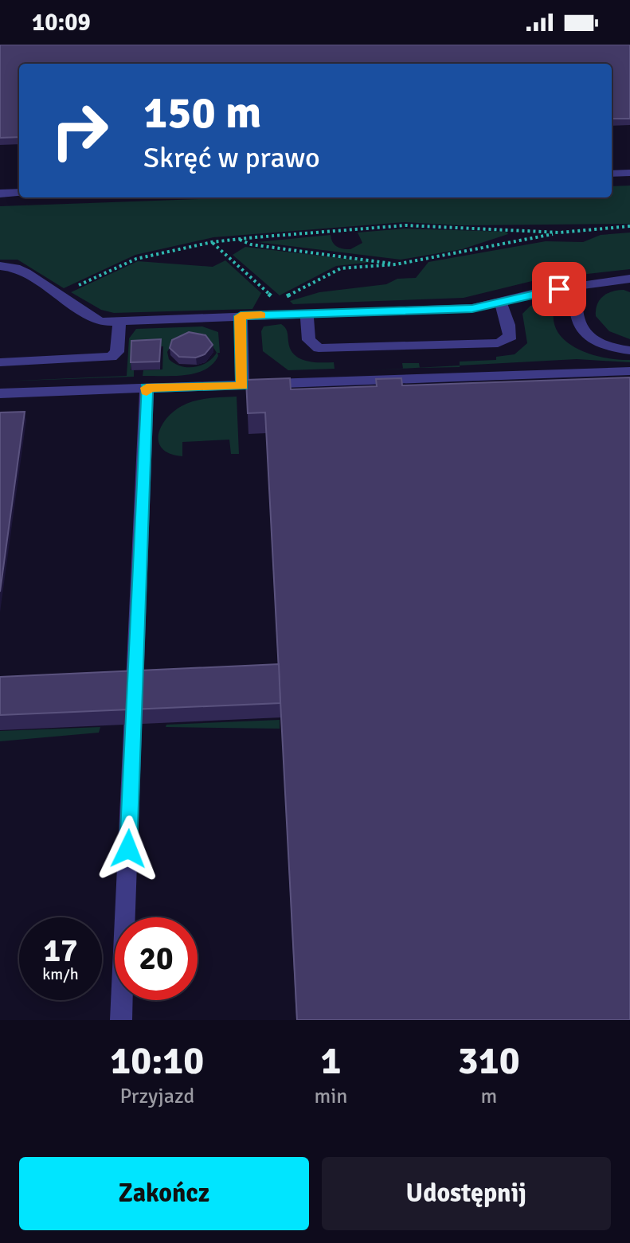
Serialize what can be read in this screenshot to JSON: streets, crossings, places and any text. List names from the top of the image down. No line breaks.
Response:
{"page":{"status":"10:09","turn":["150 m","Skręć w prawo"],"speed":"17 km/h","limit":"20","eta":["10:10","Przyjazd","1","min","310","m"],"buttons":["Zakończ","Udostępnij"]}}
